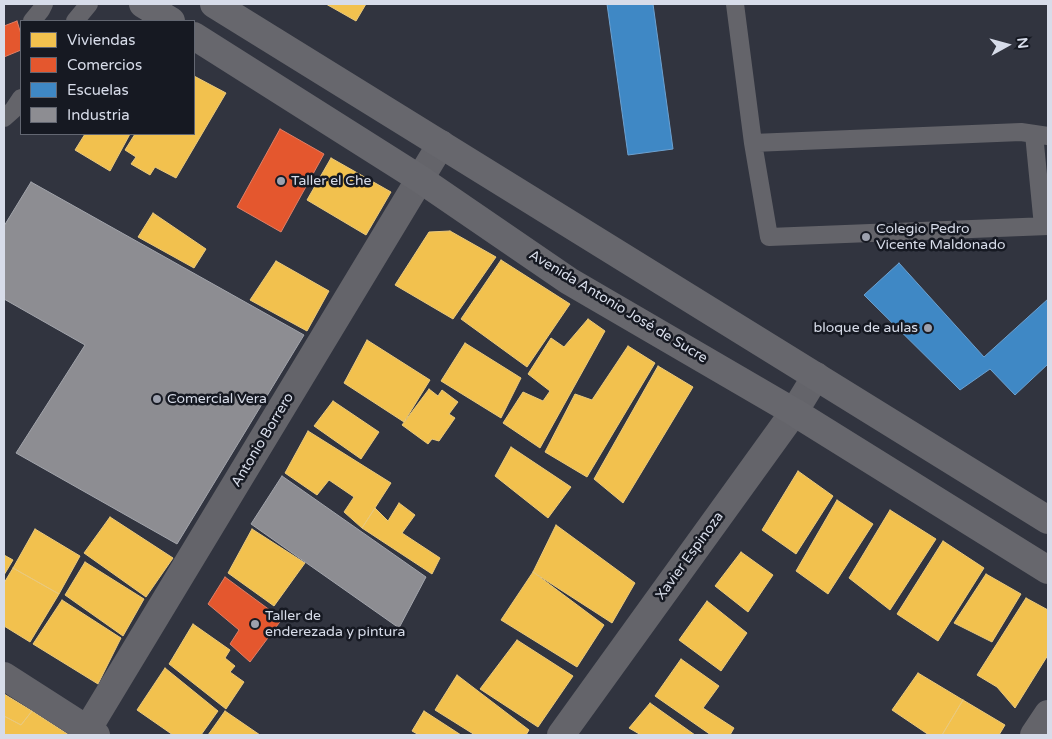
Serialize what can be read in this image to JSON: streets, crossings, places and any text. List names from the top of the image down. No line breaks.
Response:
{"streets":{"main road":["Avenida Antonio José de Sucre"],"street":["Antonio Borrero","Xavier Espinoza"]},"crossings":[["Avenida Antonio José de Sucre","Antonio Borrero"],["Avenida Antonio José de Sucre","Xavier Espinoza"]],"places":["Taller el Che","Colegio Pedro Vicente Maldonado","bloque de aulas","Comercial Vera","Taller de enderezada y pintura"],"legend":["Viviendas","Comercios","Escuelas","Industria"],"north":"right"}
